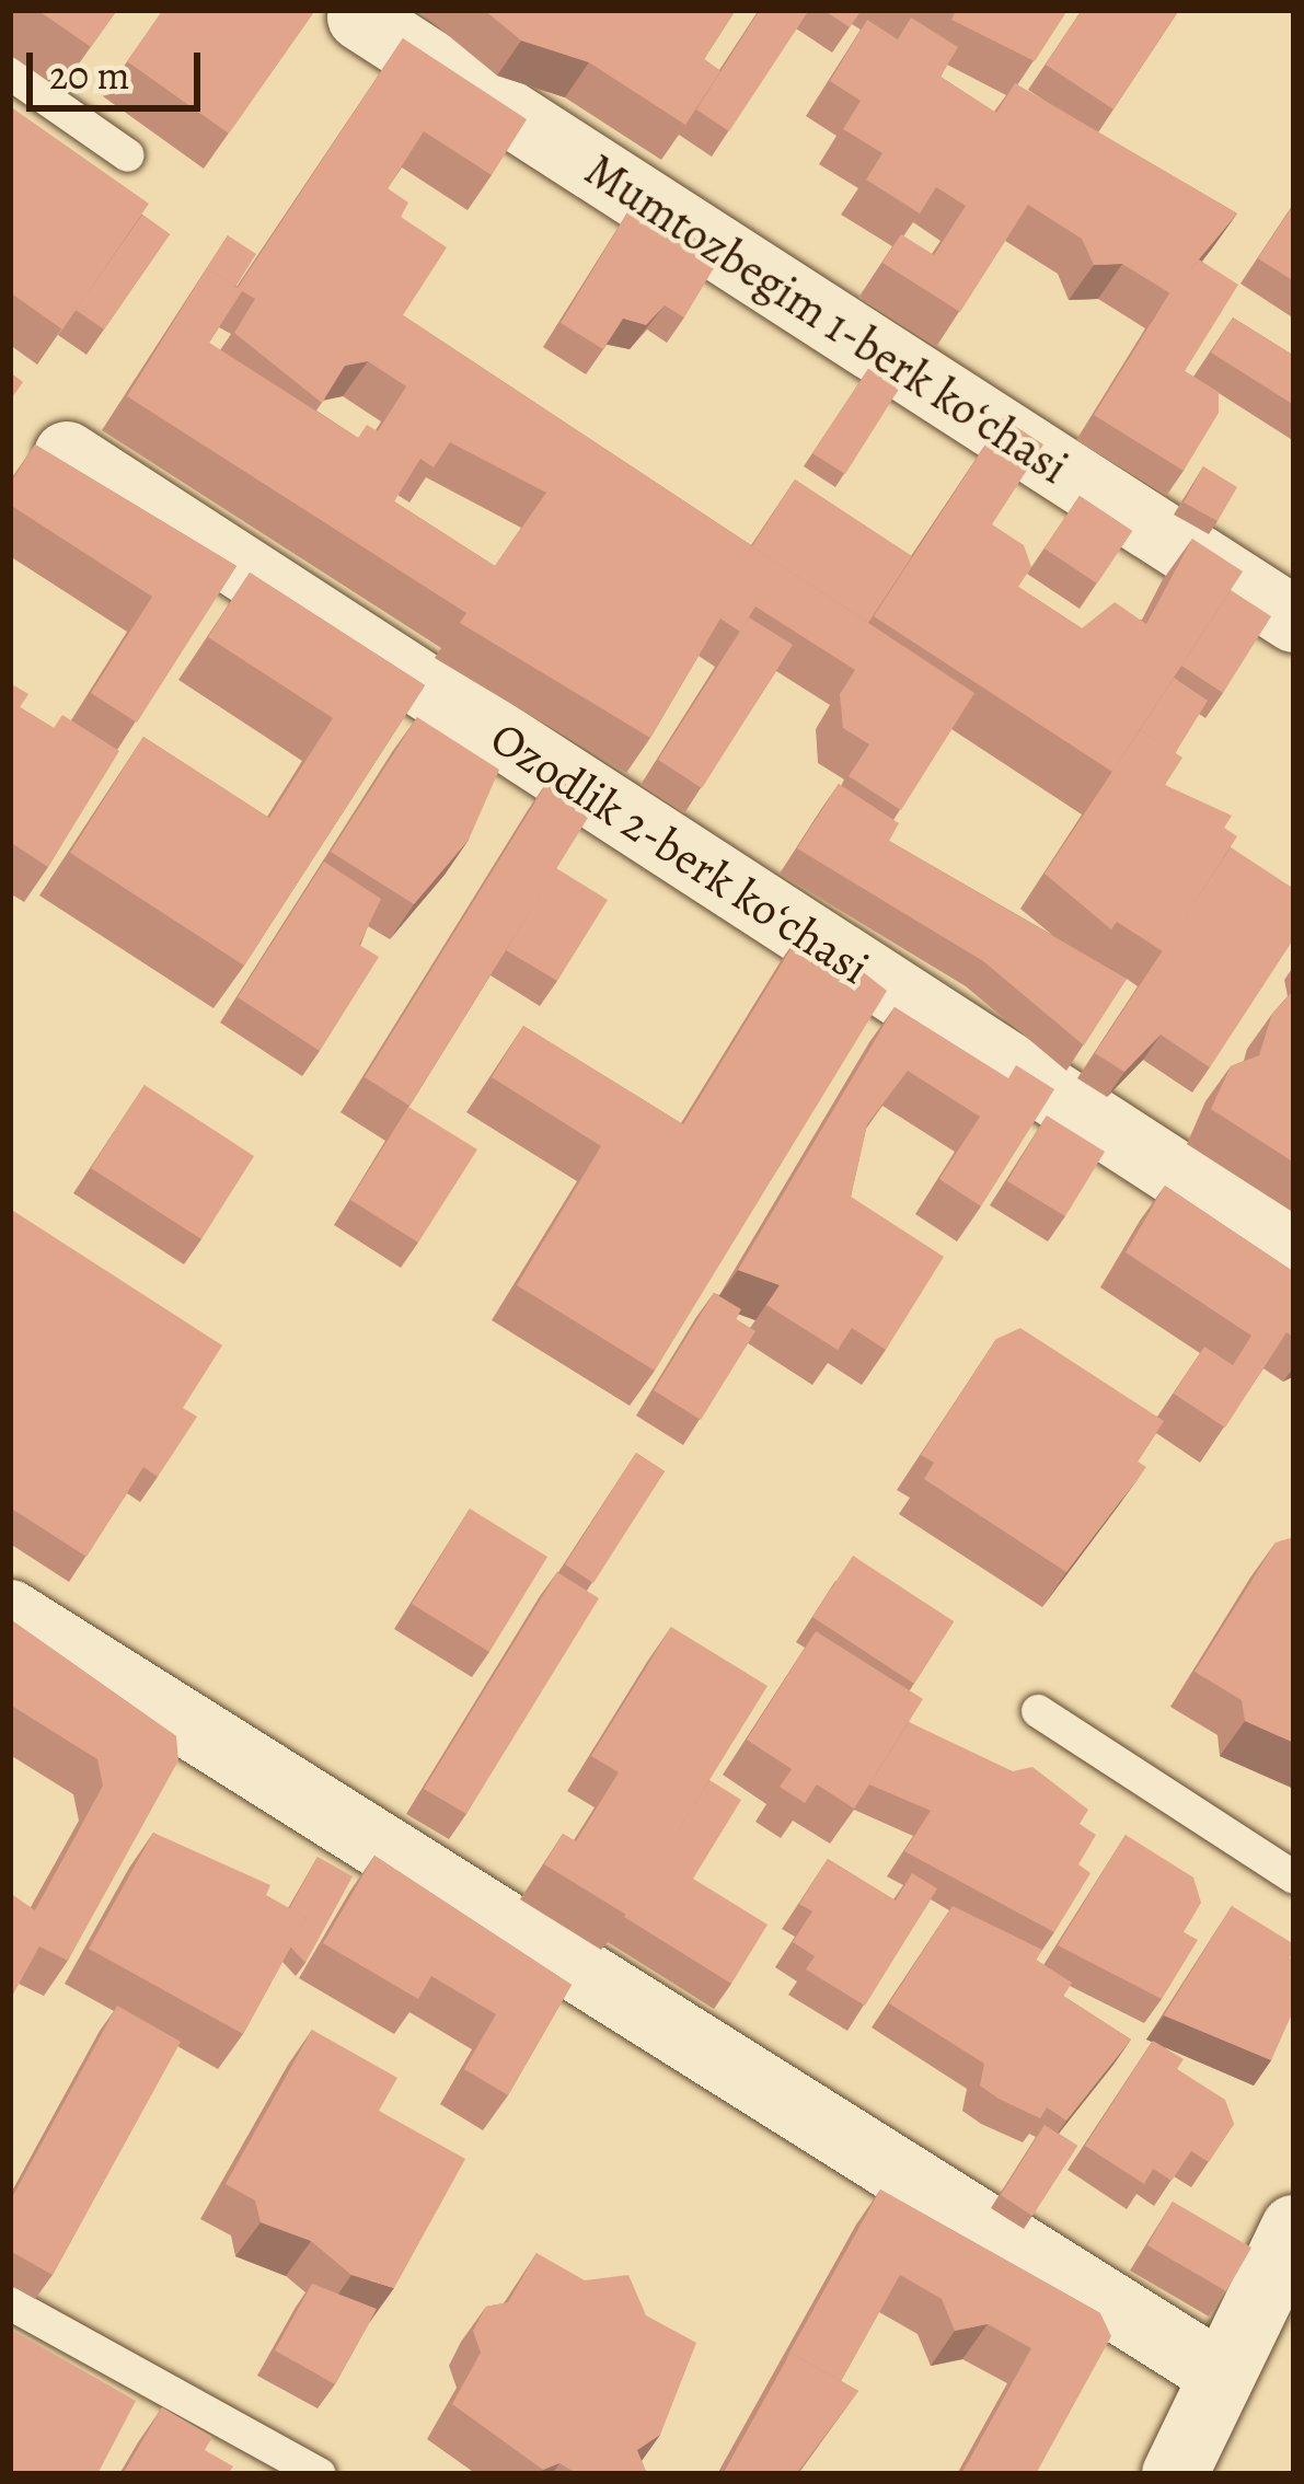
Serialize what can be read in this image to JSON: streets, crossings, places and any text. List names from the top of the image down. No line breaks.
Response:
{"streets":{"street":["Mumtozbegim 1-berk koʻchasi","Ozodlik 2-berk koʻchasi"]},"scale_bar":"20 m"}
